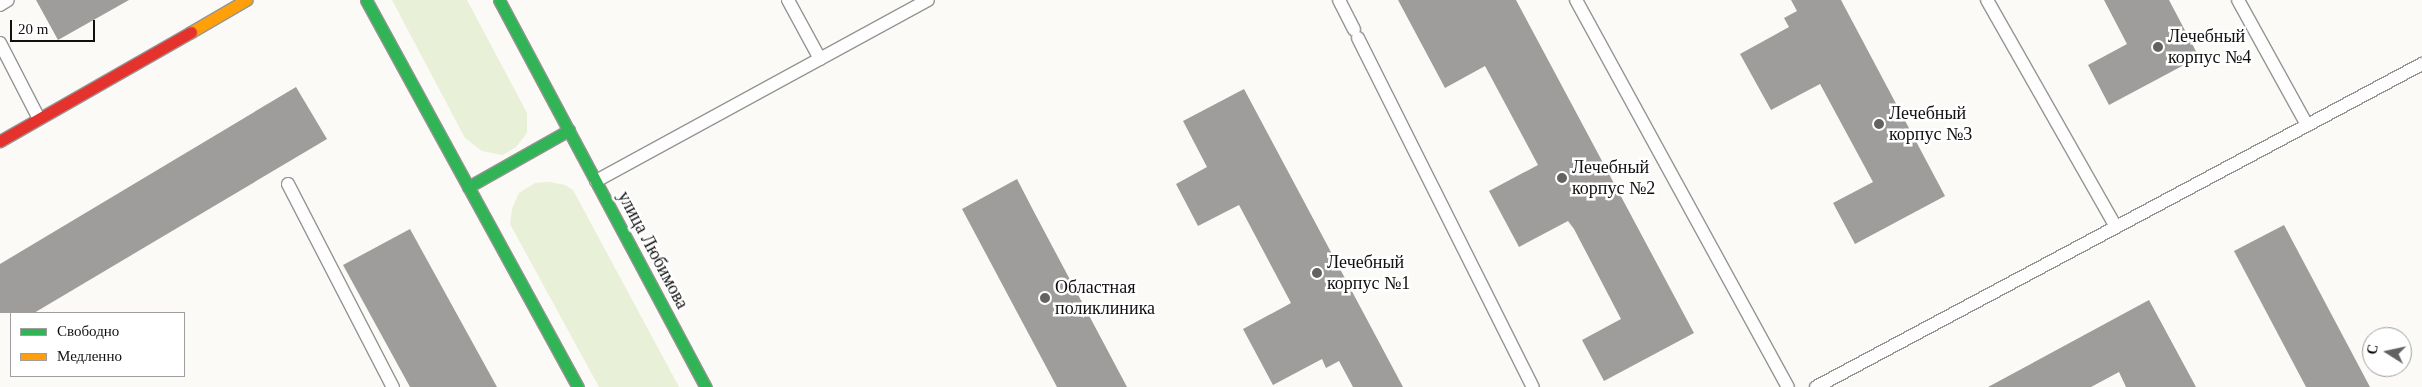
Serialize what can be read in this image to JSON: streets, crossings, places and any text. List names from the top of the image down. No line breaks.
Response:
{"streets":{"main road":["улица Любимова"]},"places":["Лечебный корпус №4","Лечебный корпус №3","Лечебный корпус №2","Лечебный корпус №1","Областная поликлиника"],"legend":["Свободно","Медленно"],"scale_bar":"20 m","north":"left"}
